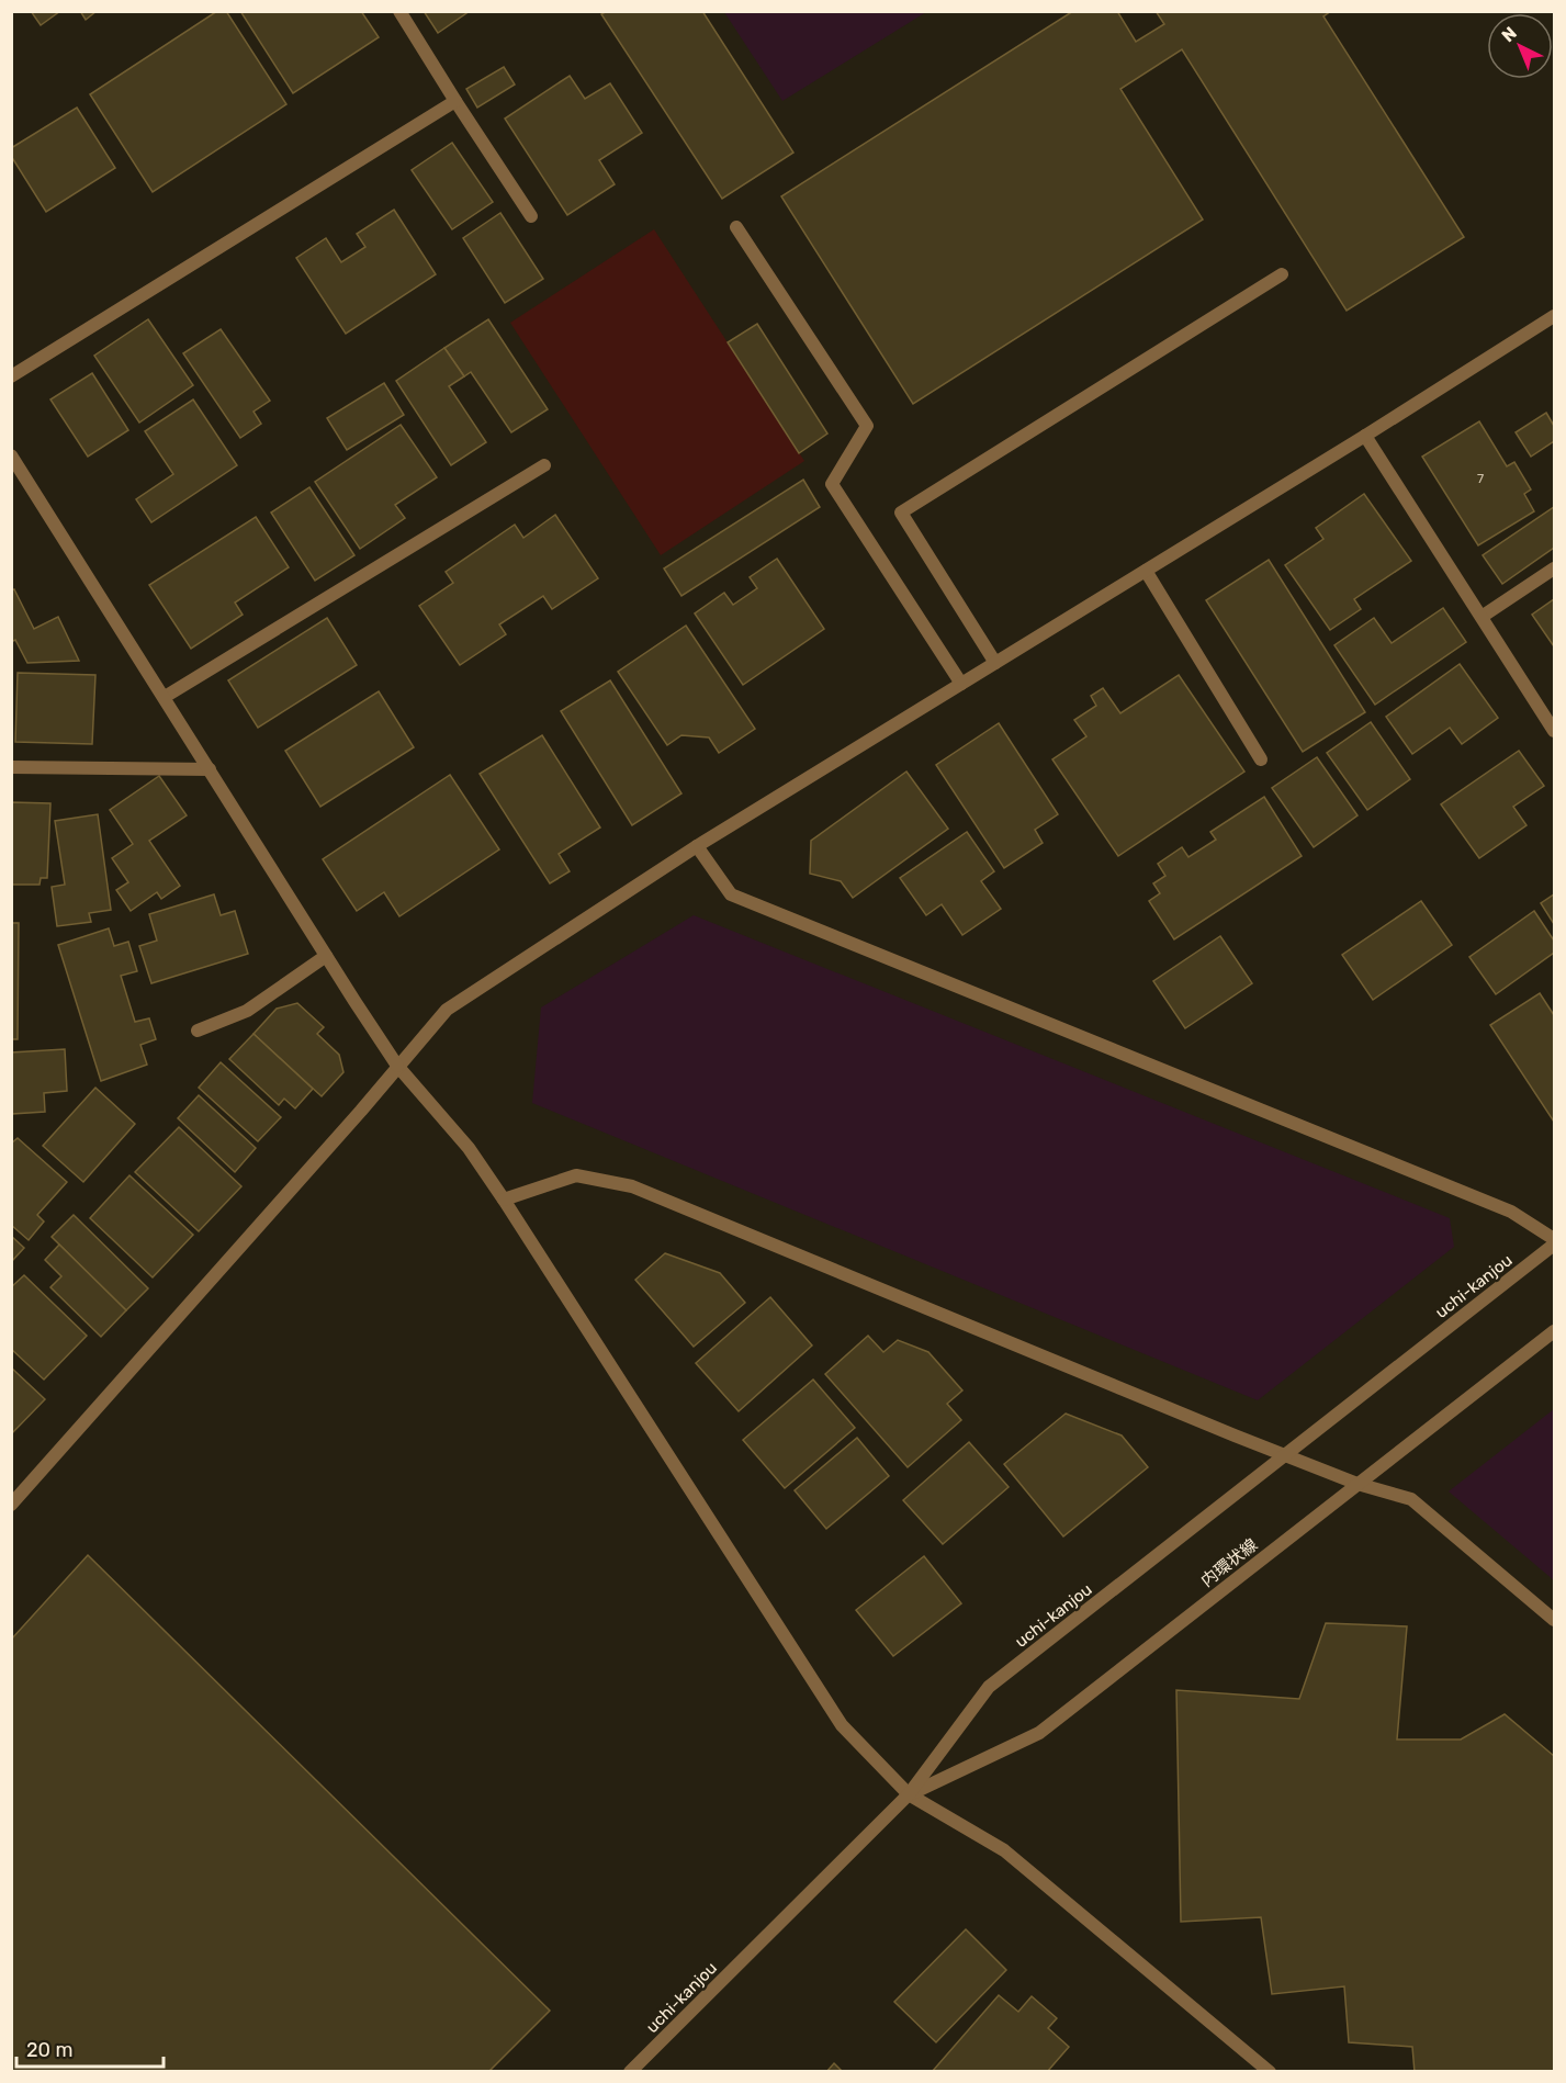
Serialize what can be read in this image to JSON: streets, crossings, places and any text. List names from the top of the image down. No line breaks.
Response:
{"streets":{"street":["uchi-kanjou","内環状線"]},"crossings":[["uchi-kanjou","内環状線"]],"house_numbers":["7"],"scale_bar":"20 m","north":"top left"}
